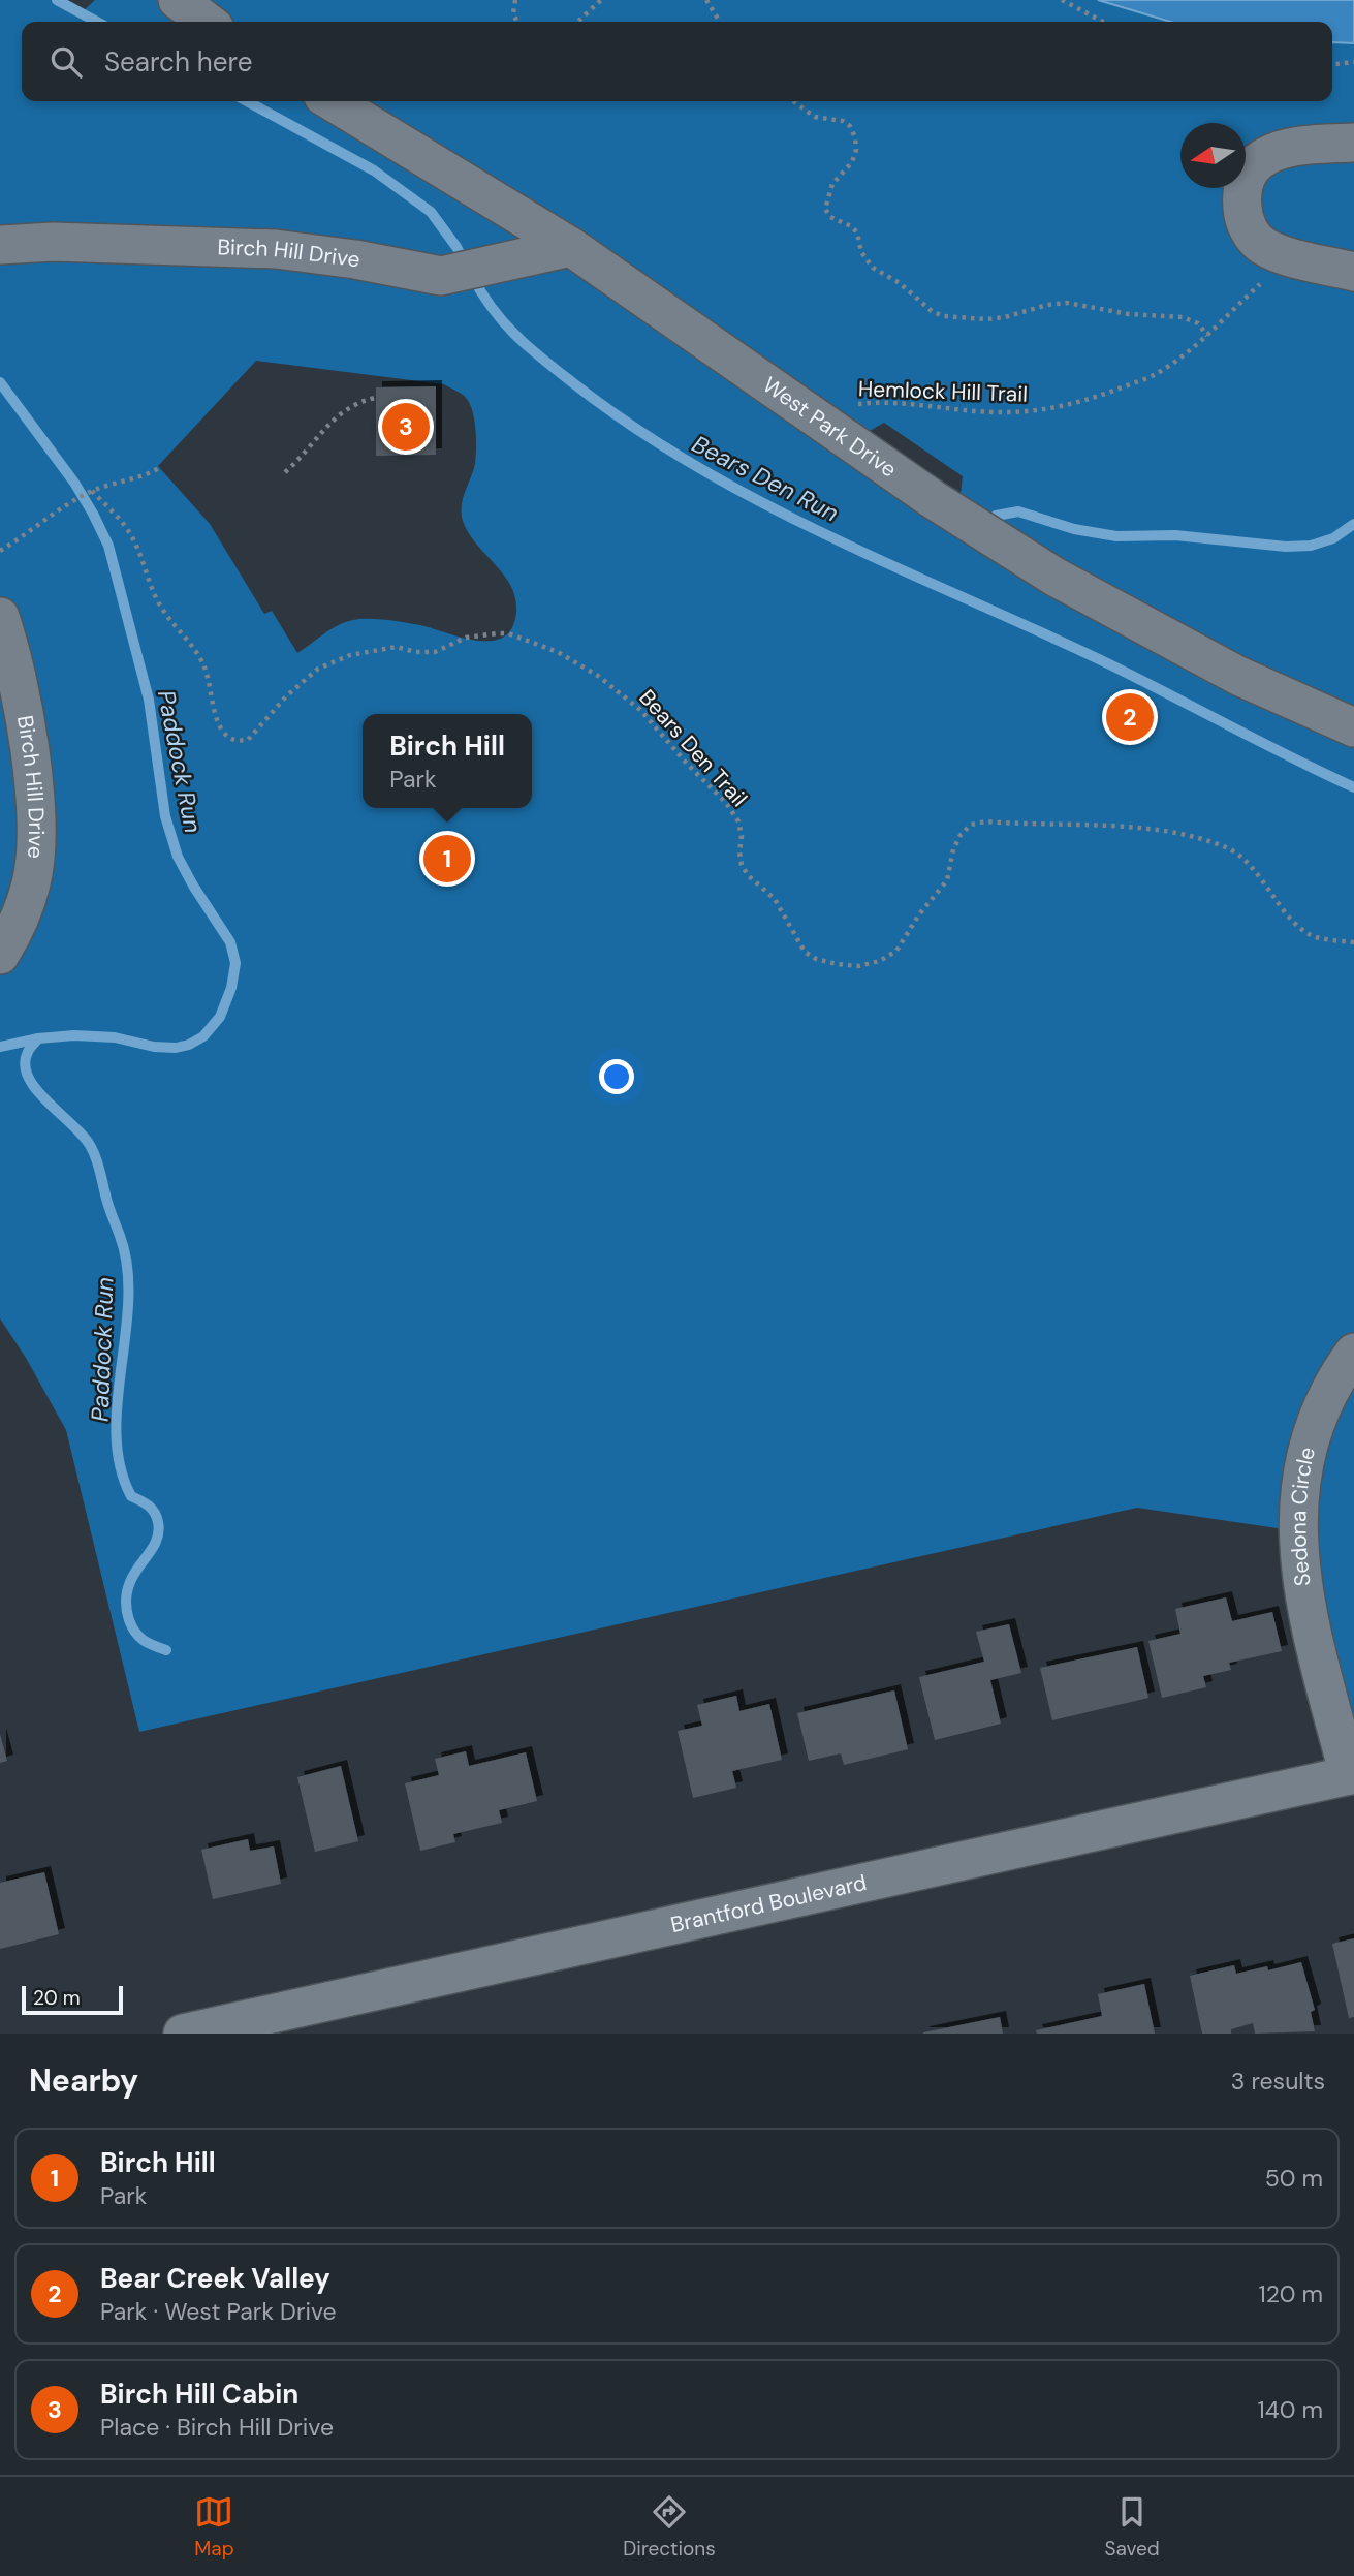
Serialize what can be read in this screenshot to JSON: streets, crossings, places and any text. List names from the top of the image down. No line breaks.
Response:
{"streets":{"street":["Birch Hill Drive","West Park Drive","Sedona Circle","Brantford Boulevard"],"path":["Hemlock Hill Trail","Bears Den Trail"]},"crossings":[["Birch Hill Drive","West Park Drive"],["Hemlock Hill Trail","West Park Drive"],["Sedona Circle","Brantford Boulevard"]],"water":["Bears Den Run","Paddock Run"],"scale_bar":"20 m","north":"left","page":{"search":"Search here","pins":["3","2","1"],"popup":["Birch Hill","Park"],"scale":"20 m","heading":["Nearby","3 results"],"list":[{"mark":"1","name":"Birch Hill","note":"Park","value":"50 m"},{"mark":"2","name":"Bear Creek Valley","note":"Park · West Park Drive","value":"120 m"},{"mark":"3","name":"Birch Hill Cabin","note":"Place · Birch Hill Drive","value":"140 m"}],"nav":["Map","Directions","Saved"]}}
